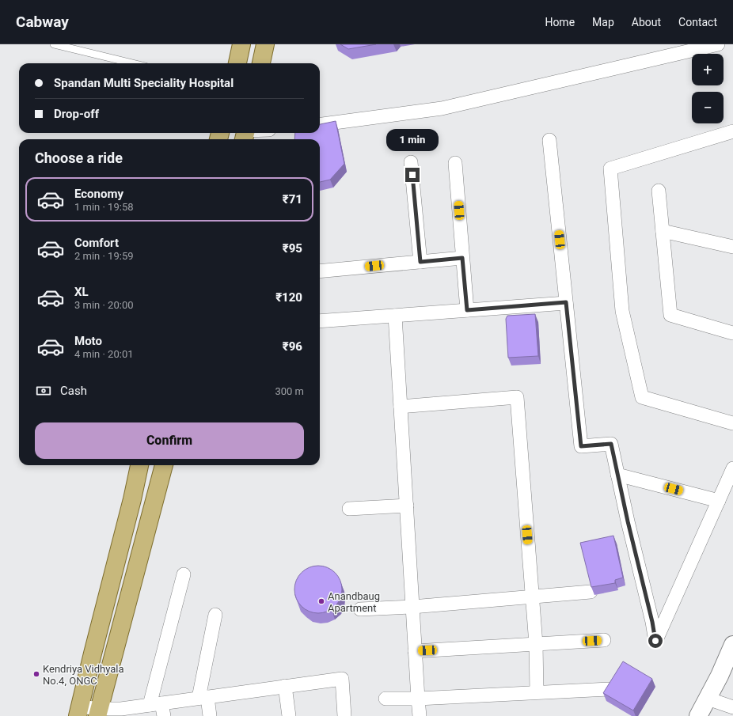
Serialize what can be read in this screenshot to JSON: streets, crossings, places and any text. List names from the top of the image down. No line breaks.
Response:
{"places":["Anandbaug Apartment","Kendriya Vidhyala No.4, ONGC"],"page":{"header":"Cabway","nav":["Home","Map","About","Contact"],"map_buttons":["+","−"],"banner":["Spandan Multi Speciality Hospital","Drop-off"],"bubble":"1 min","heading":"Choose a ride","list":[{"name":"Economy","note":"1 min · 19:58","value":"₹71"},{"name":"Comfort","note":"2 min · 19:59","value":"₹95"},{"name":"XL","note":"3 min · 20:00","value":"₹120"},{"name":"Moto","note":"4 min · 20:01","value":"₹96"}],"pay":["Cash","300 m"],"buttons":"Confirm"}}
